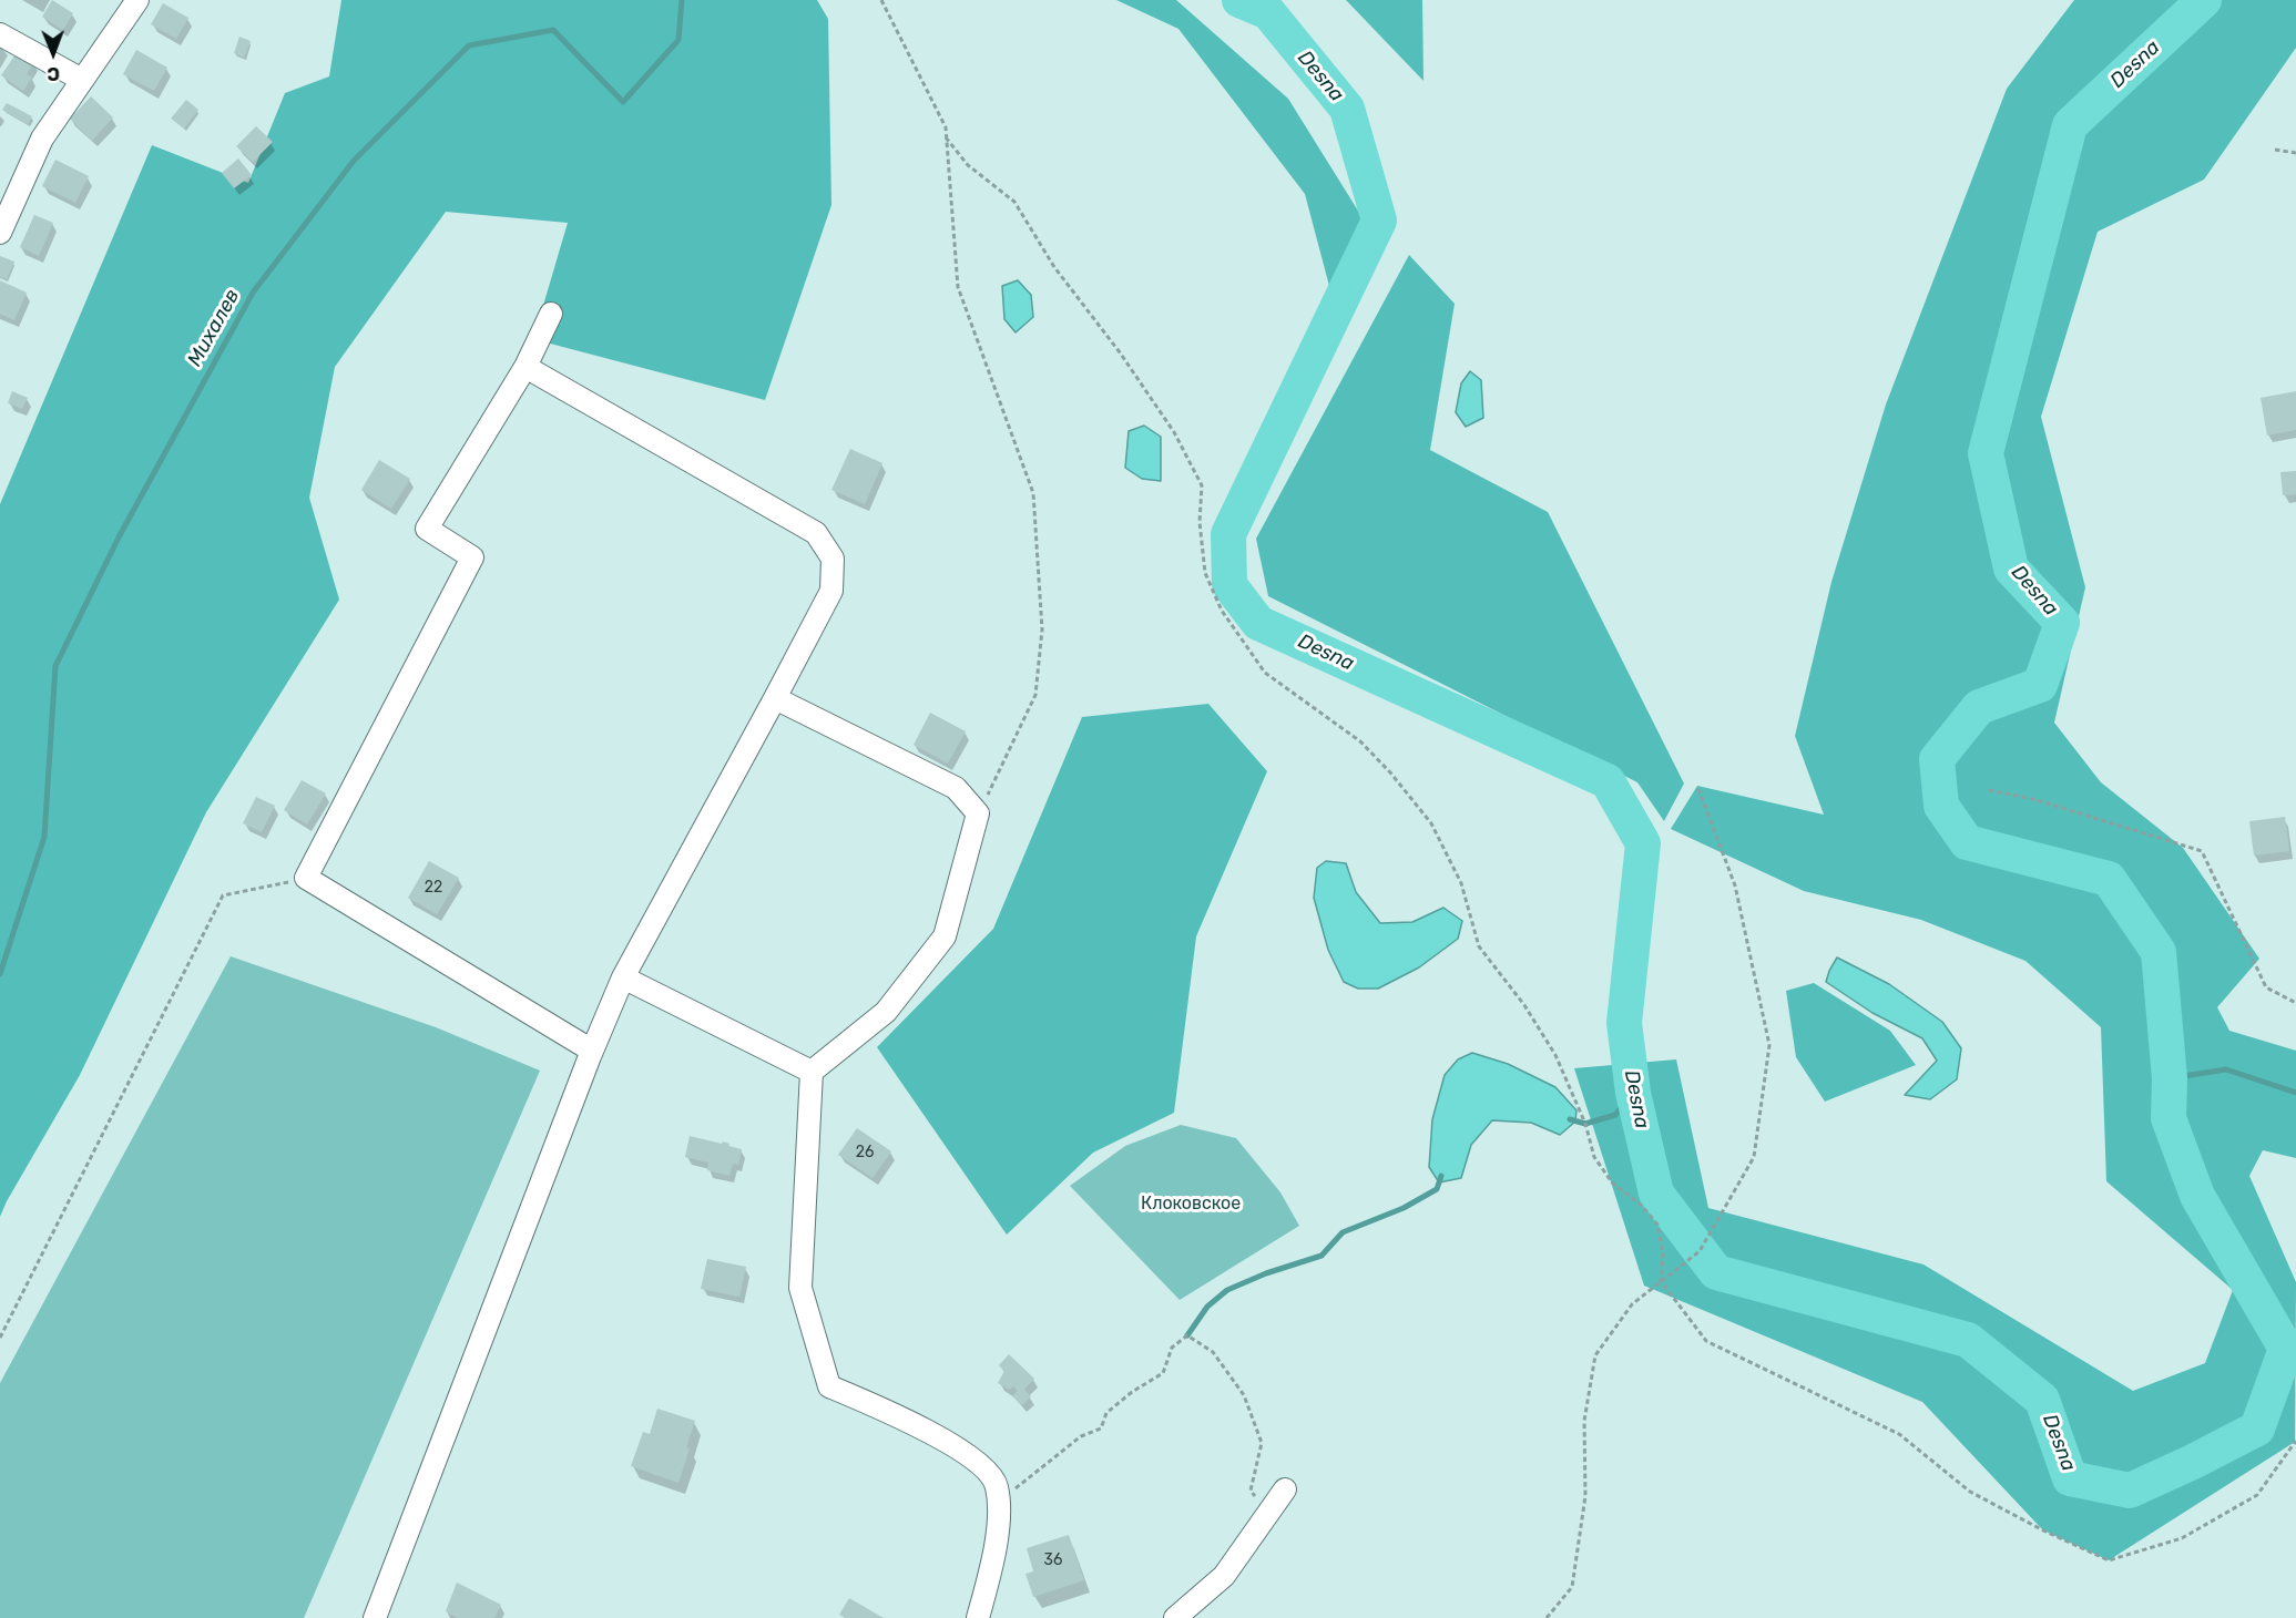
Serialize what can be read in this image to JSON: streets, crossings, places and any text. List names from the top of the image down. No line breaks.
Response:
{"water":["Desna","Михалев"],"parks":["Клоковское"],"house_numbers":["22","26","36"],"north":"bottom"}
